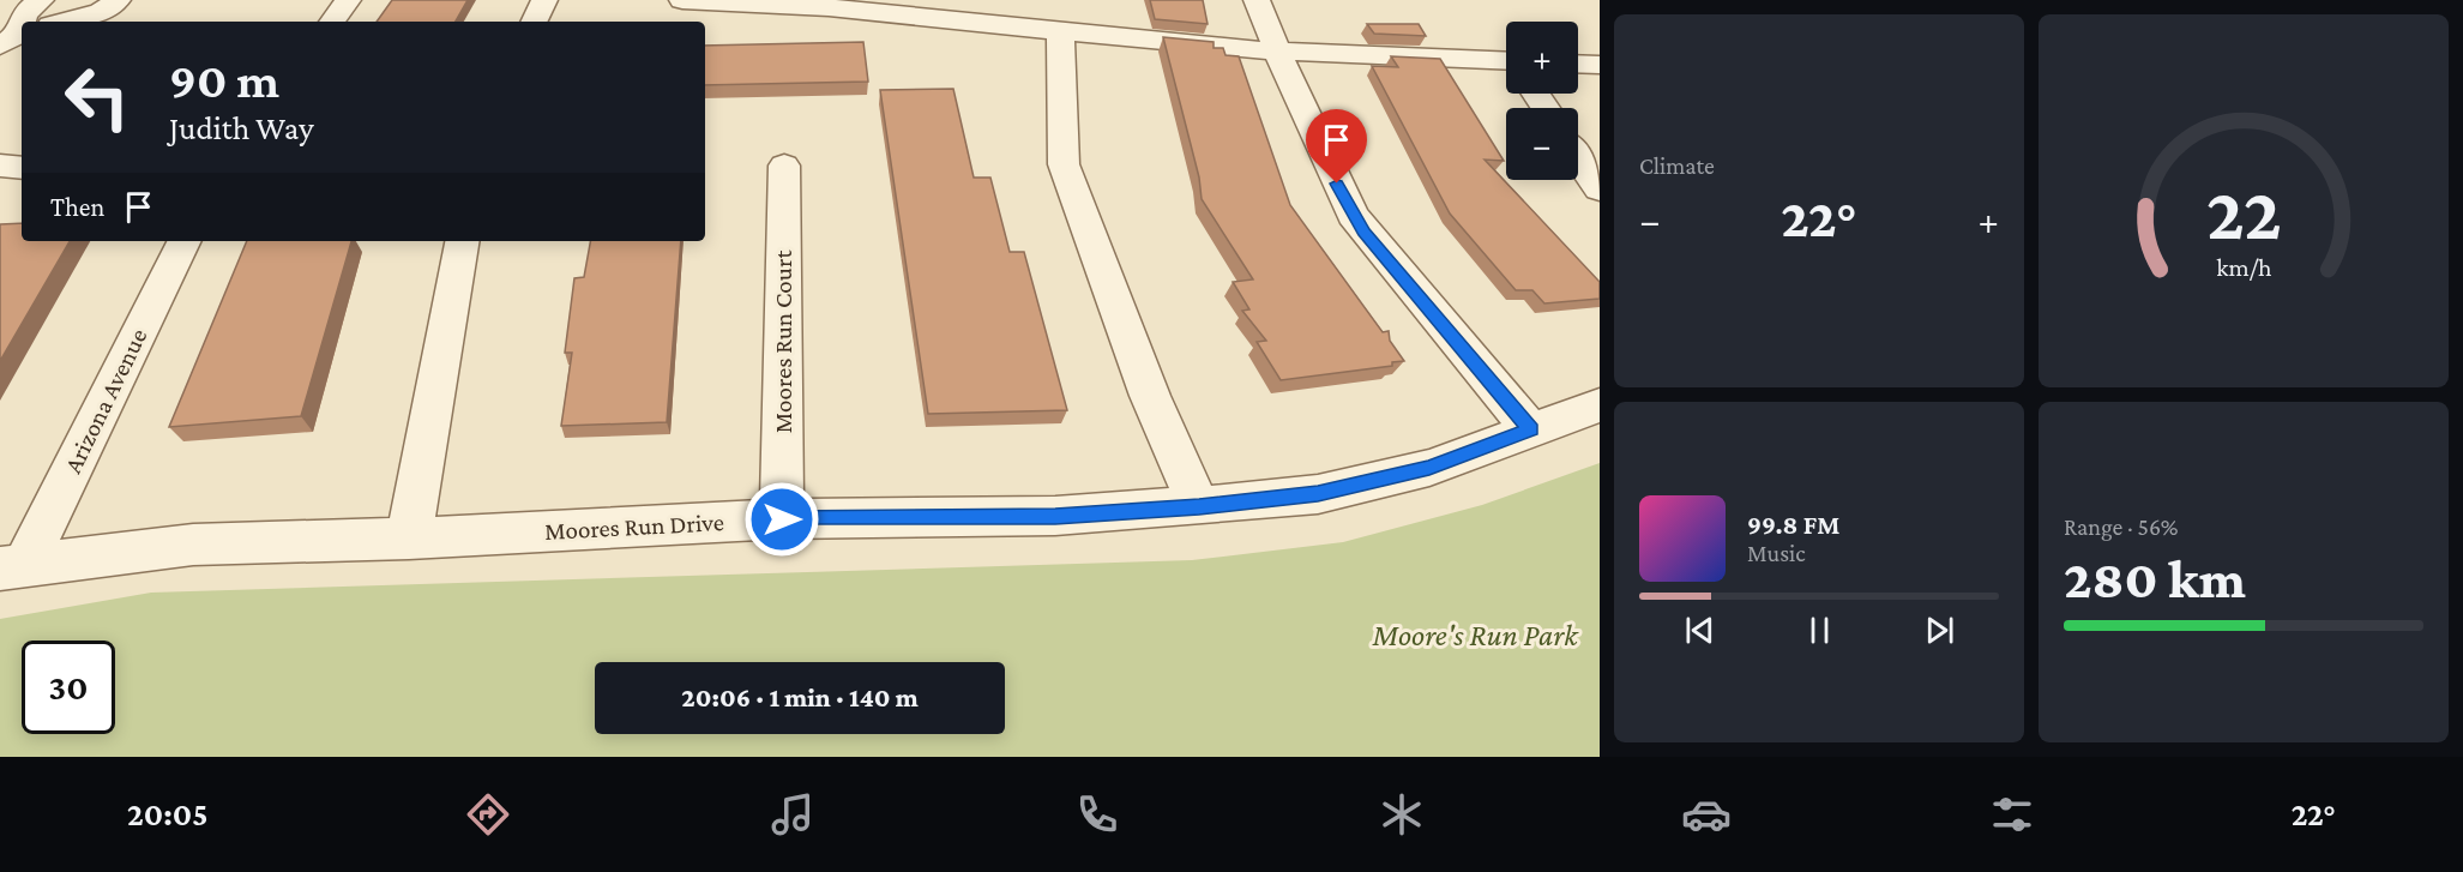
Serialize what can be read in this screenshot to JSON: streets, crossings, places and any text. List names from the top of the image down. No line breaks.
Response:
{"streets":{"street":["Moores Run Court","Arizona Avenue","Moores Run Drive"]},"crossings":[["Moores Run Court","Moores Run Drive"],["Arizona Avenue","Moores Run Drive"]],"parks":["Moore's Run Park"],"page":{"tile":["Climate",["Range · 56%","280 km"]],"map_buttons":["+","−"],"turn":["90 m","Judith Way"],"then":"Then","heat":["−","22°","+"],"song":["99.8 FM","Music"],"limit":"30","trip":"20:06 · 1 min · 140 m","tabs":["20:05","22°"],"gauge":["22","km/h"]}}
